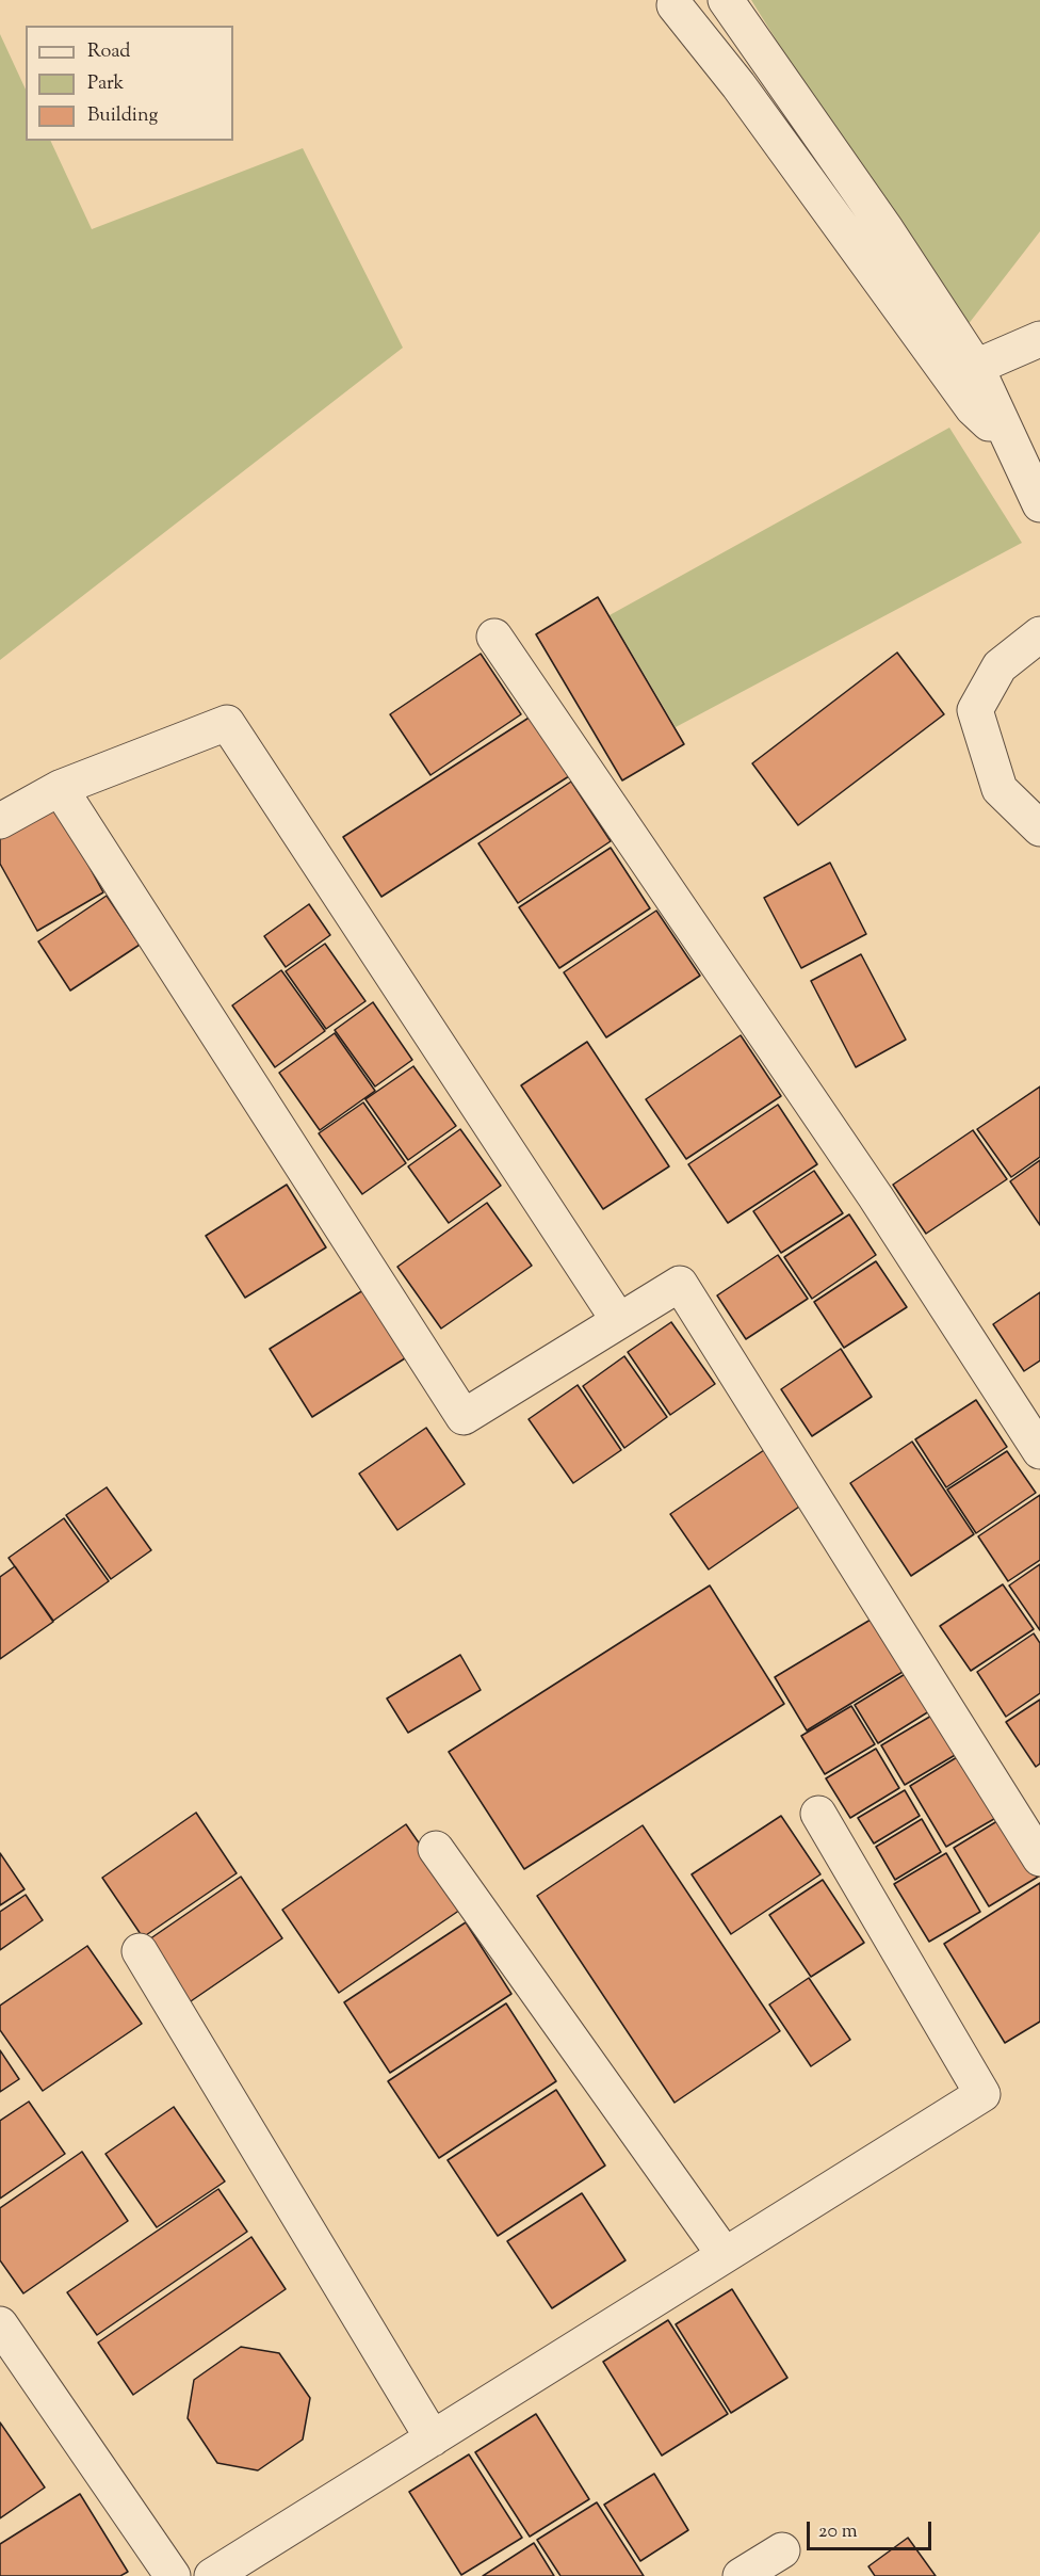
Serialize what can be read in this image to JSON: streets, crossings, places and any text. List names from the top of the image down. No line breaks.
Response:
{"legend":["Road","Park","Building"],"scale_bar":"20 m"}
